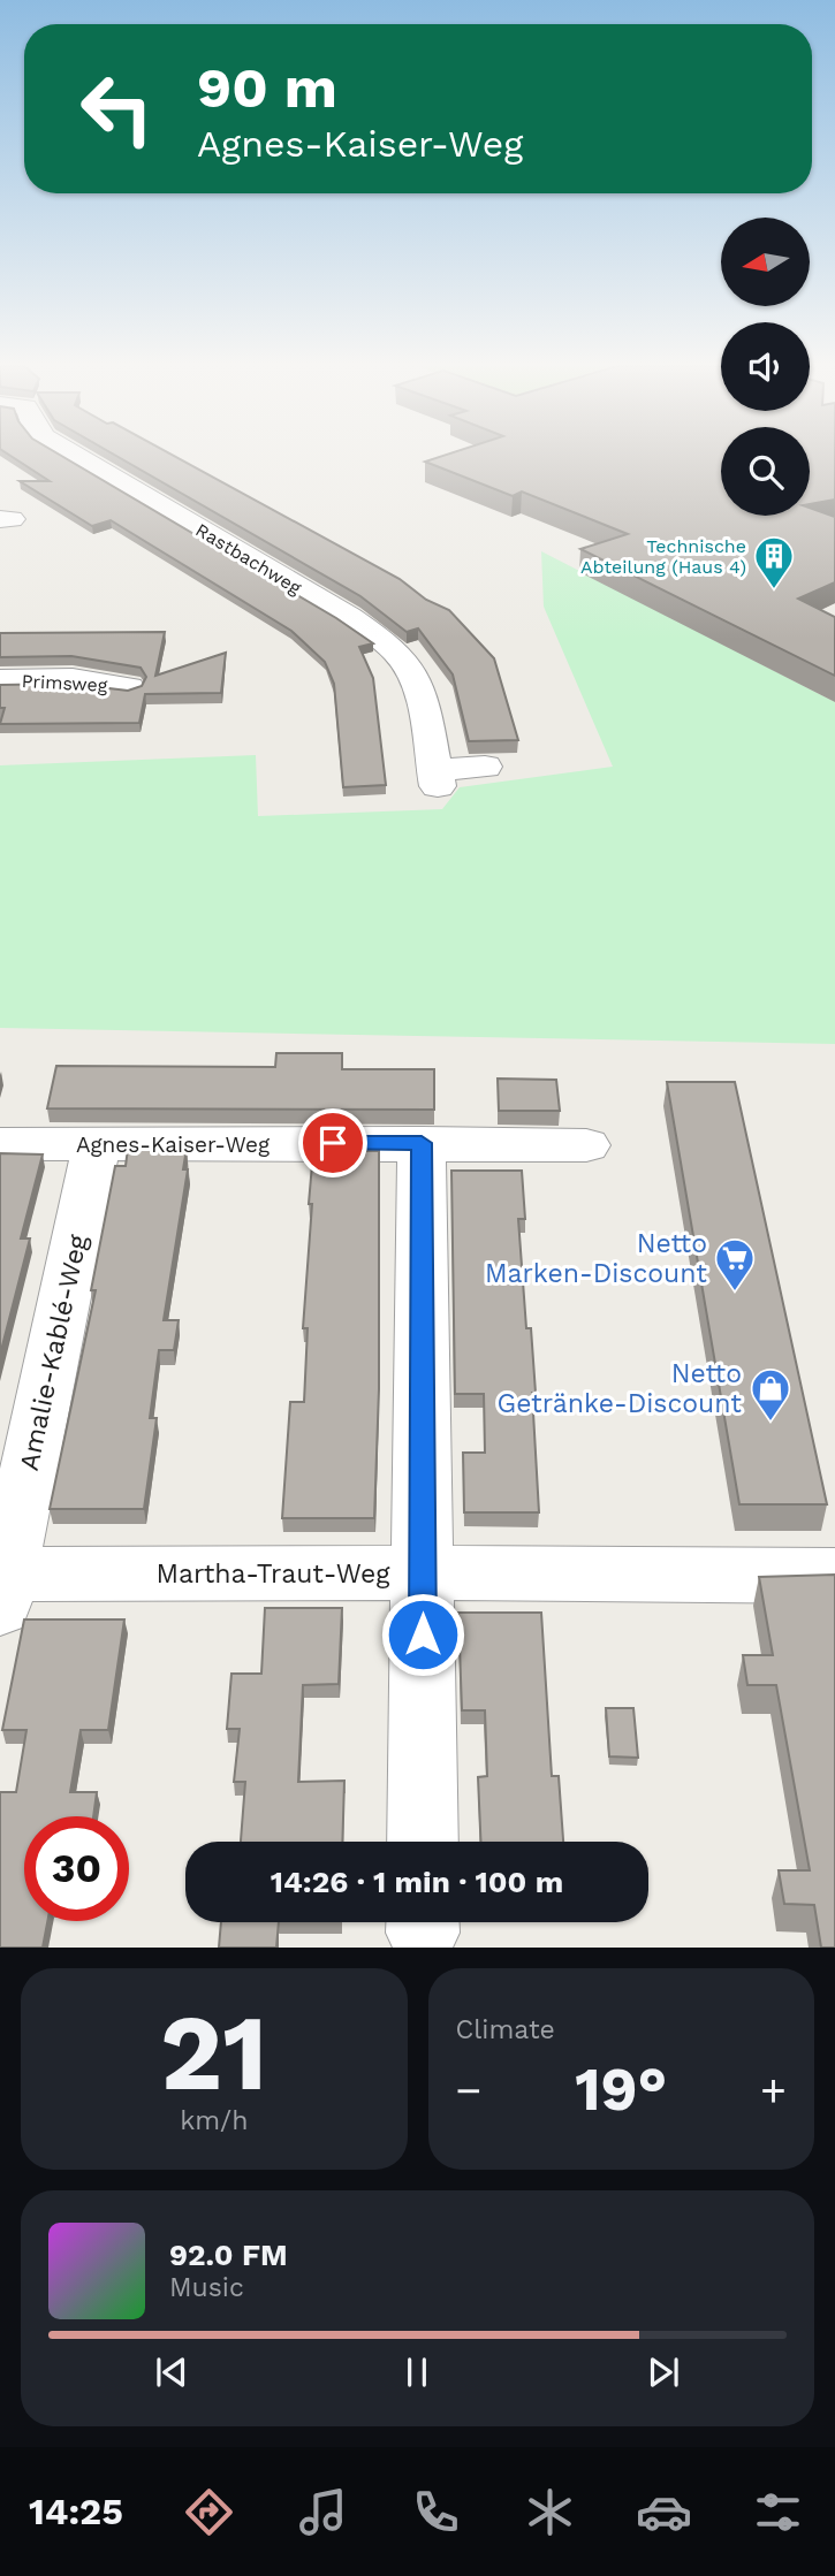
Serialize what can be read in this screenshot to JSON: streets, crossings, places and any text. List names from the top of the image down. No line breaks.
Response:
{"streets":{"street":["Rastbachweg","Primsweg","Agnes-Kaiser-Weg","Amalie-Kablé-Weg","Martha-Traut-Weg"]},"crossings":[["Agnes-Kaiser-Weg","Amalie-Kablé-Weg"],["Amalie-Kablé-Weg","Martha-Traut-Weg"]],"places":{"building":["Technische Abteilung (Haus 4)"],"supermarket":["Netto Marken-Discount"],"shop":["Netto Getränke-Discount"]},"north":"left","page":{"turn":["90 m","Agnes-Kaiser-Weg"],"limit":"30","trip":"14:26 · 1 min · 100 m","tile":[["21","km/h"],"Climate"],"heat":["−","19°","+"],"song":["92.0 FM","Music"],"tabs":"14:25"}}
